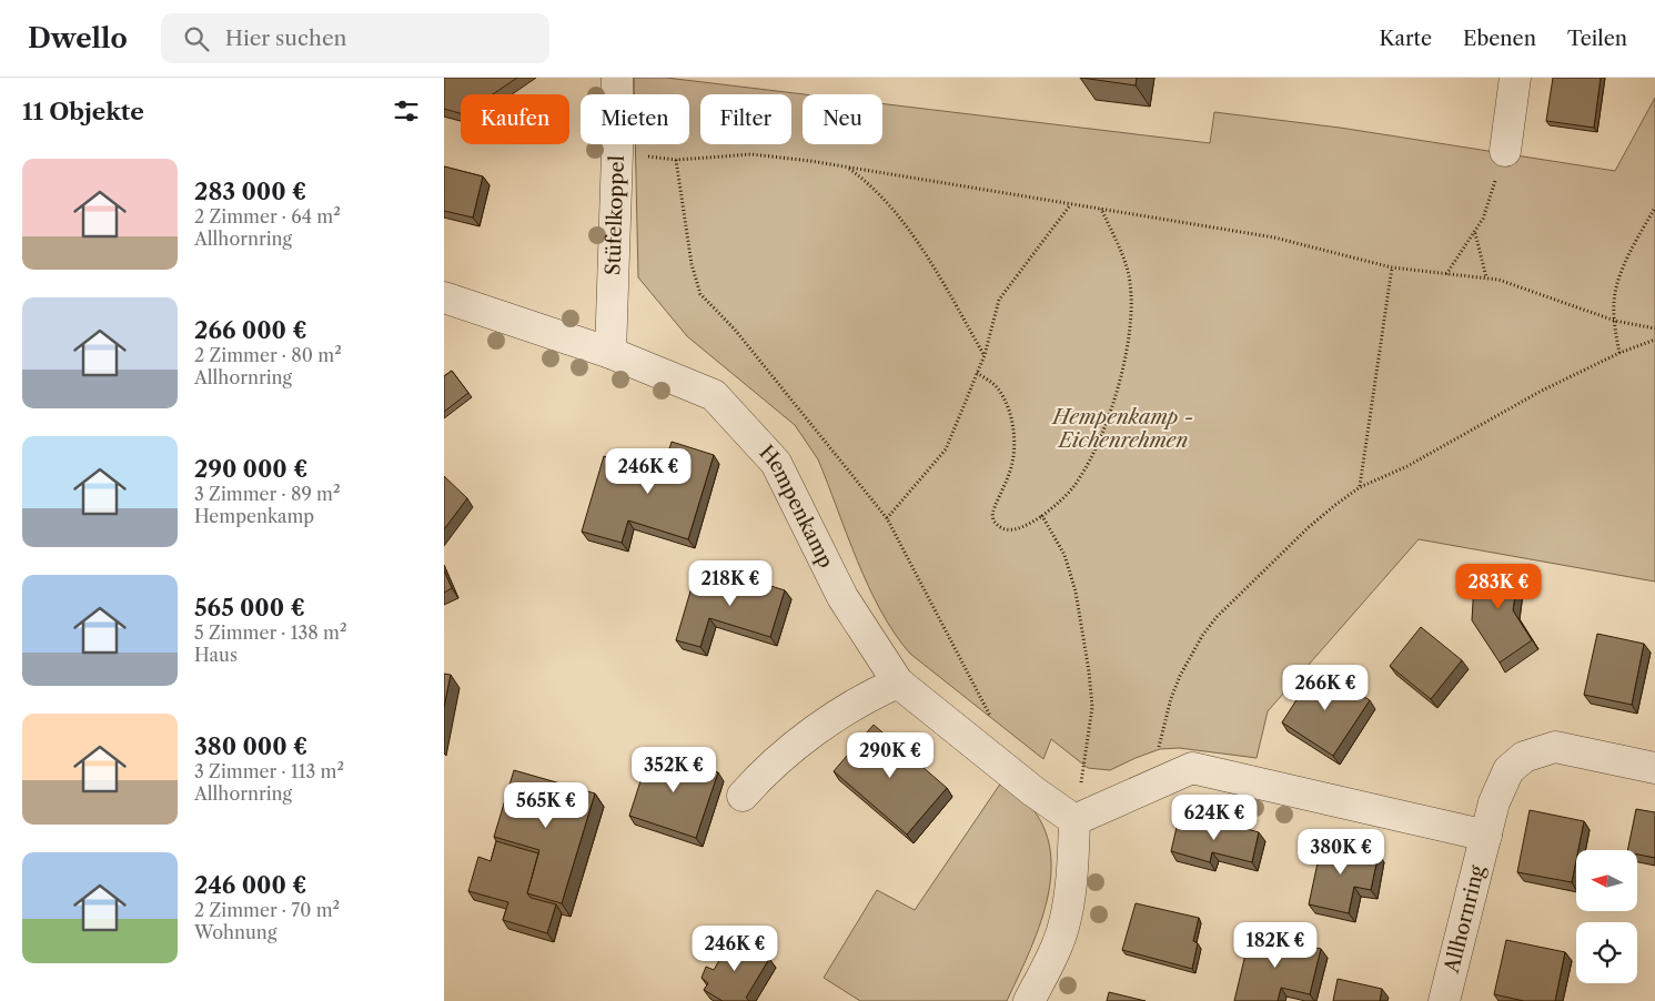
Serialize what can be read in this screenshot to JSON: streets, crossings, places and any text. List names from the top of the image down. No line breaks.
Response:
{"streets":{"street":["Stüfelkoppel","Hempenkamp","Allhornring"]},"crossings":[["Stüfelkoppel","Hempenkamp"]],"parks":["Hempenkamp - Eichenrehmen"],"north":"left","page":{"header":"Dwello","search":"Hier suchen","nav":["Karte","Ebenen","Teilen"],"heading":"11 Objekte","chip":["Kaufen","Mieten","Filter","Neu"],"list":[{"name":"283 000 €","note":"2 Zimmer · 64 m² · Allhornring"},{"name":"266 000 €","note":"2 Zimmer · 80 m² · Allhornring"},{"name":"290 000 €","note":"3 Zimmer · 89 m² · Hempenkamp"},{"name":"565 000 €","note":"5 Zimmer · 138 m² · Haus"},{"name":"380 000 €","note":"3 Zimmer · 113 m² · Allhornring"},{"name":"246 000 €","note":"2 Zimmer · 70 m² · Wohnung"}],"price":["246K €","218K €","283K €","266K €","290K €","352K €","565K €","624K €","380K €","182K €","246K €"]}}
